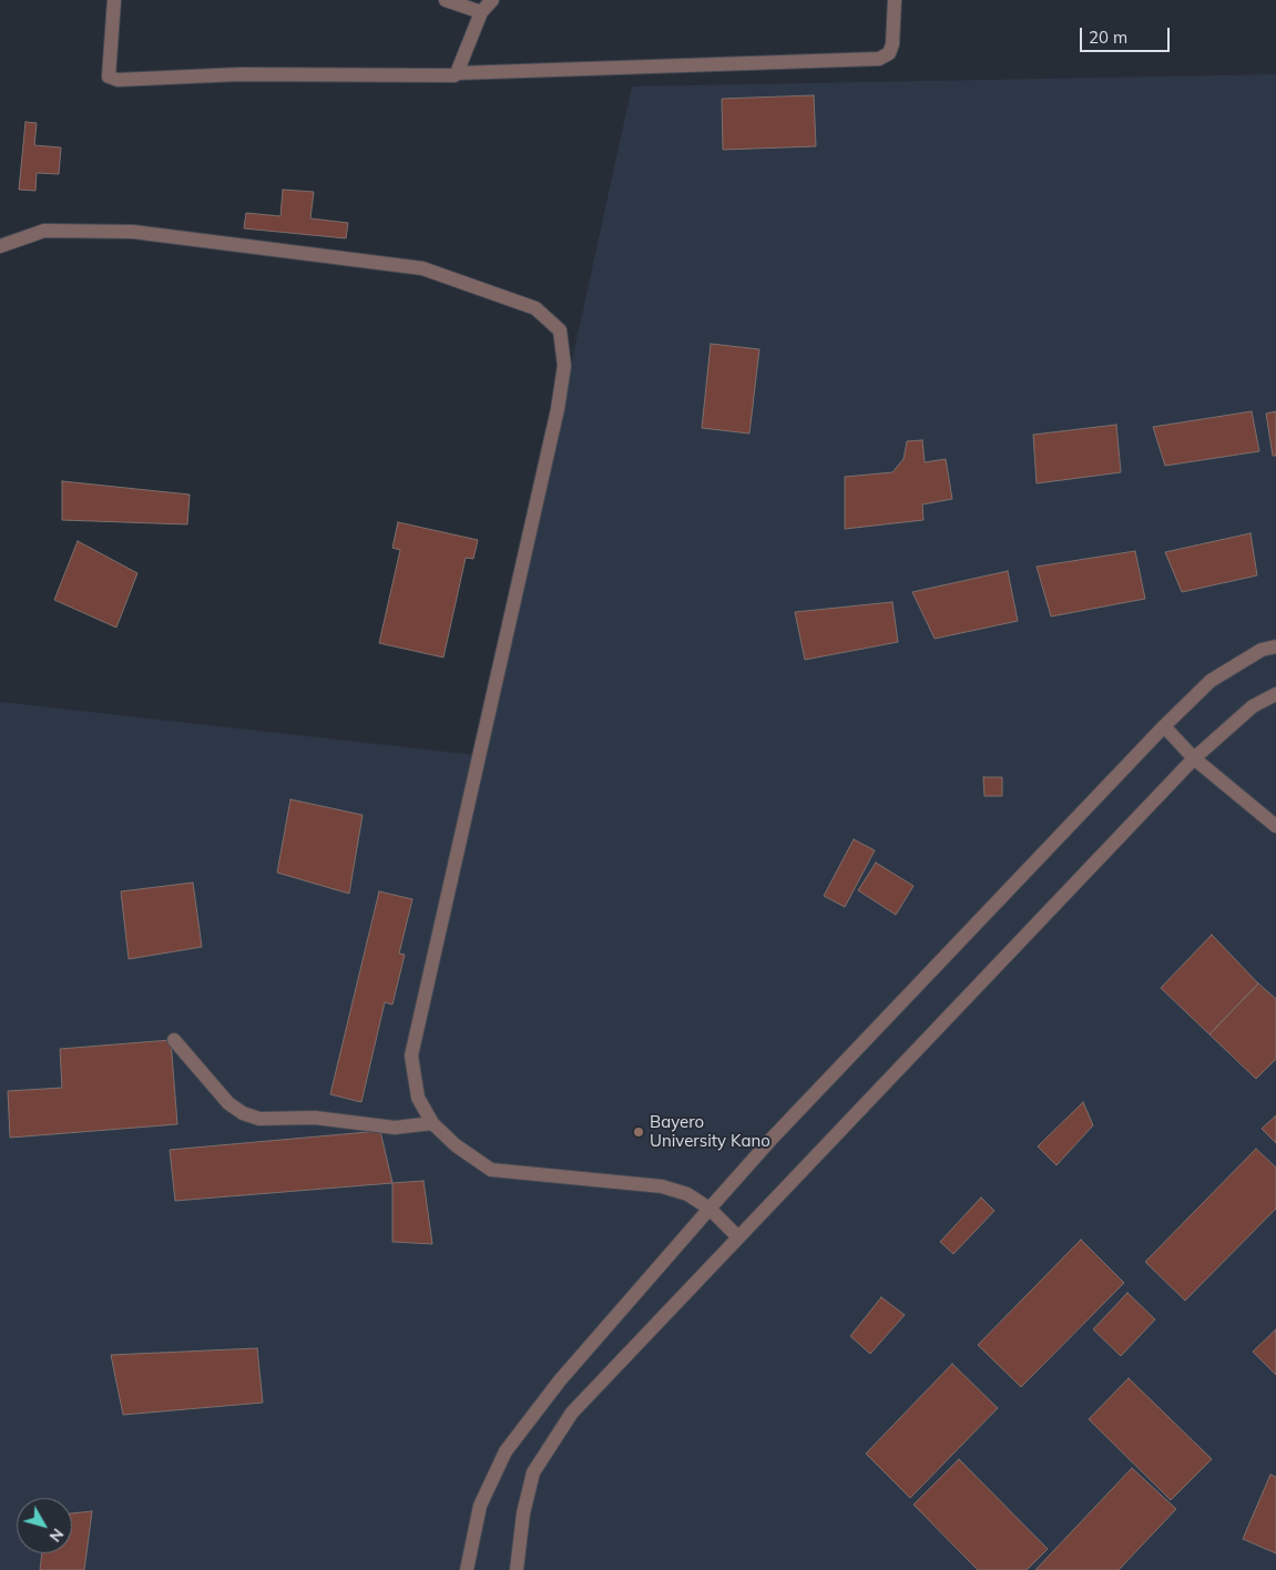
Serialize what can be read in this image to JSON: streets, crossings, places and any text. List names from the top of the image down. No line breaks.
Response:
{"places":["Bayero University Kano"],"scale_bar":"20 m","north":"bottom right"}
